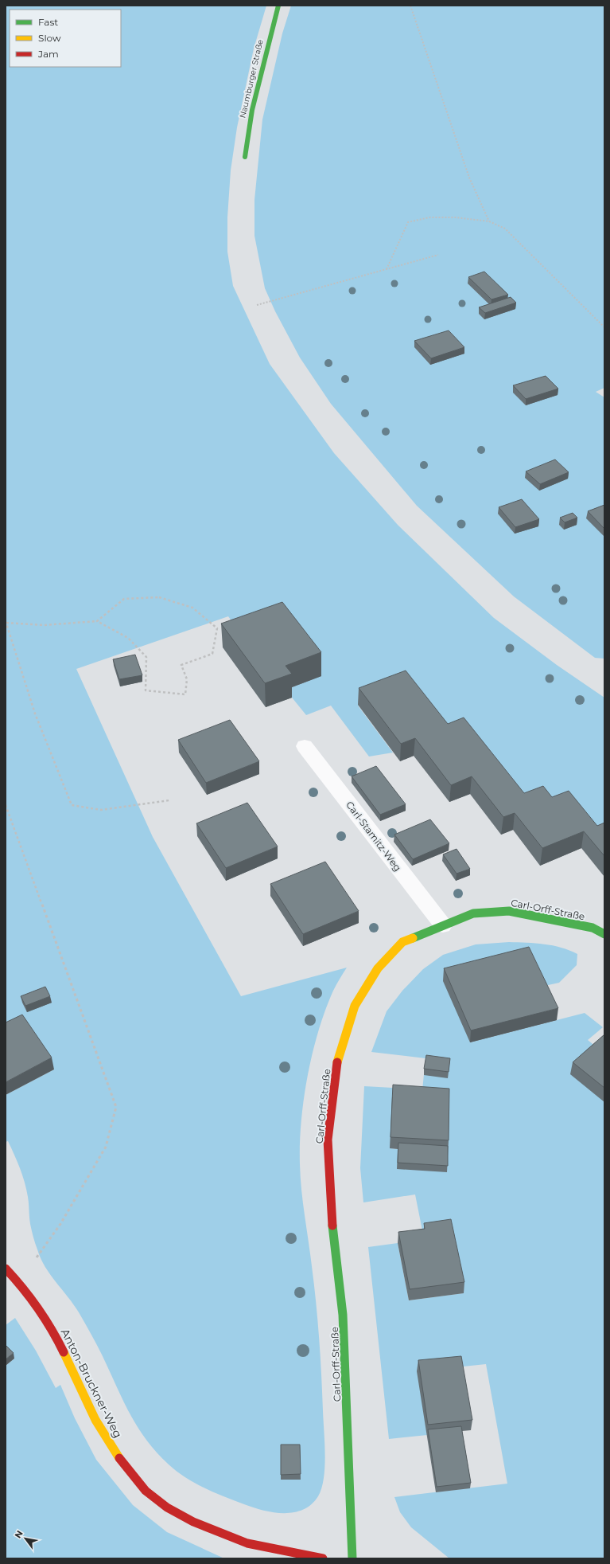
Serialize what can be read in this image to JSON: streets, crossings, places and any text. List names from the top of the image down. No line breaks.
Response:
{"streets":{"street":["Naumburger Straße","Carl-Stamitz-Weg","Carl-Orff-Straße","Anton-Bruckner-Weg"]},"crossings":[["Carl-Stamitz-Weg","Carl-Orff-Straße"]],"legend":["Fast","Slow","Jam"],"north":"top left"}
